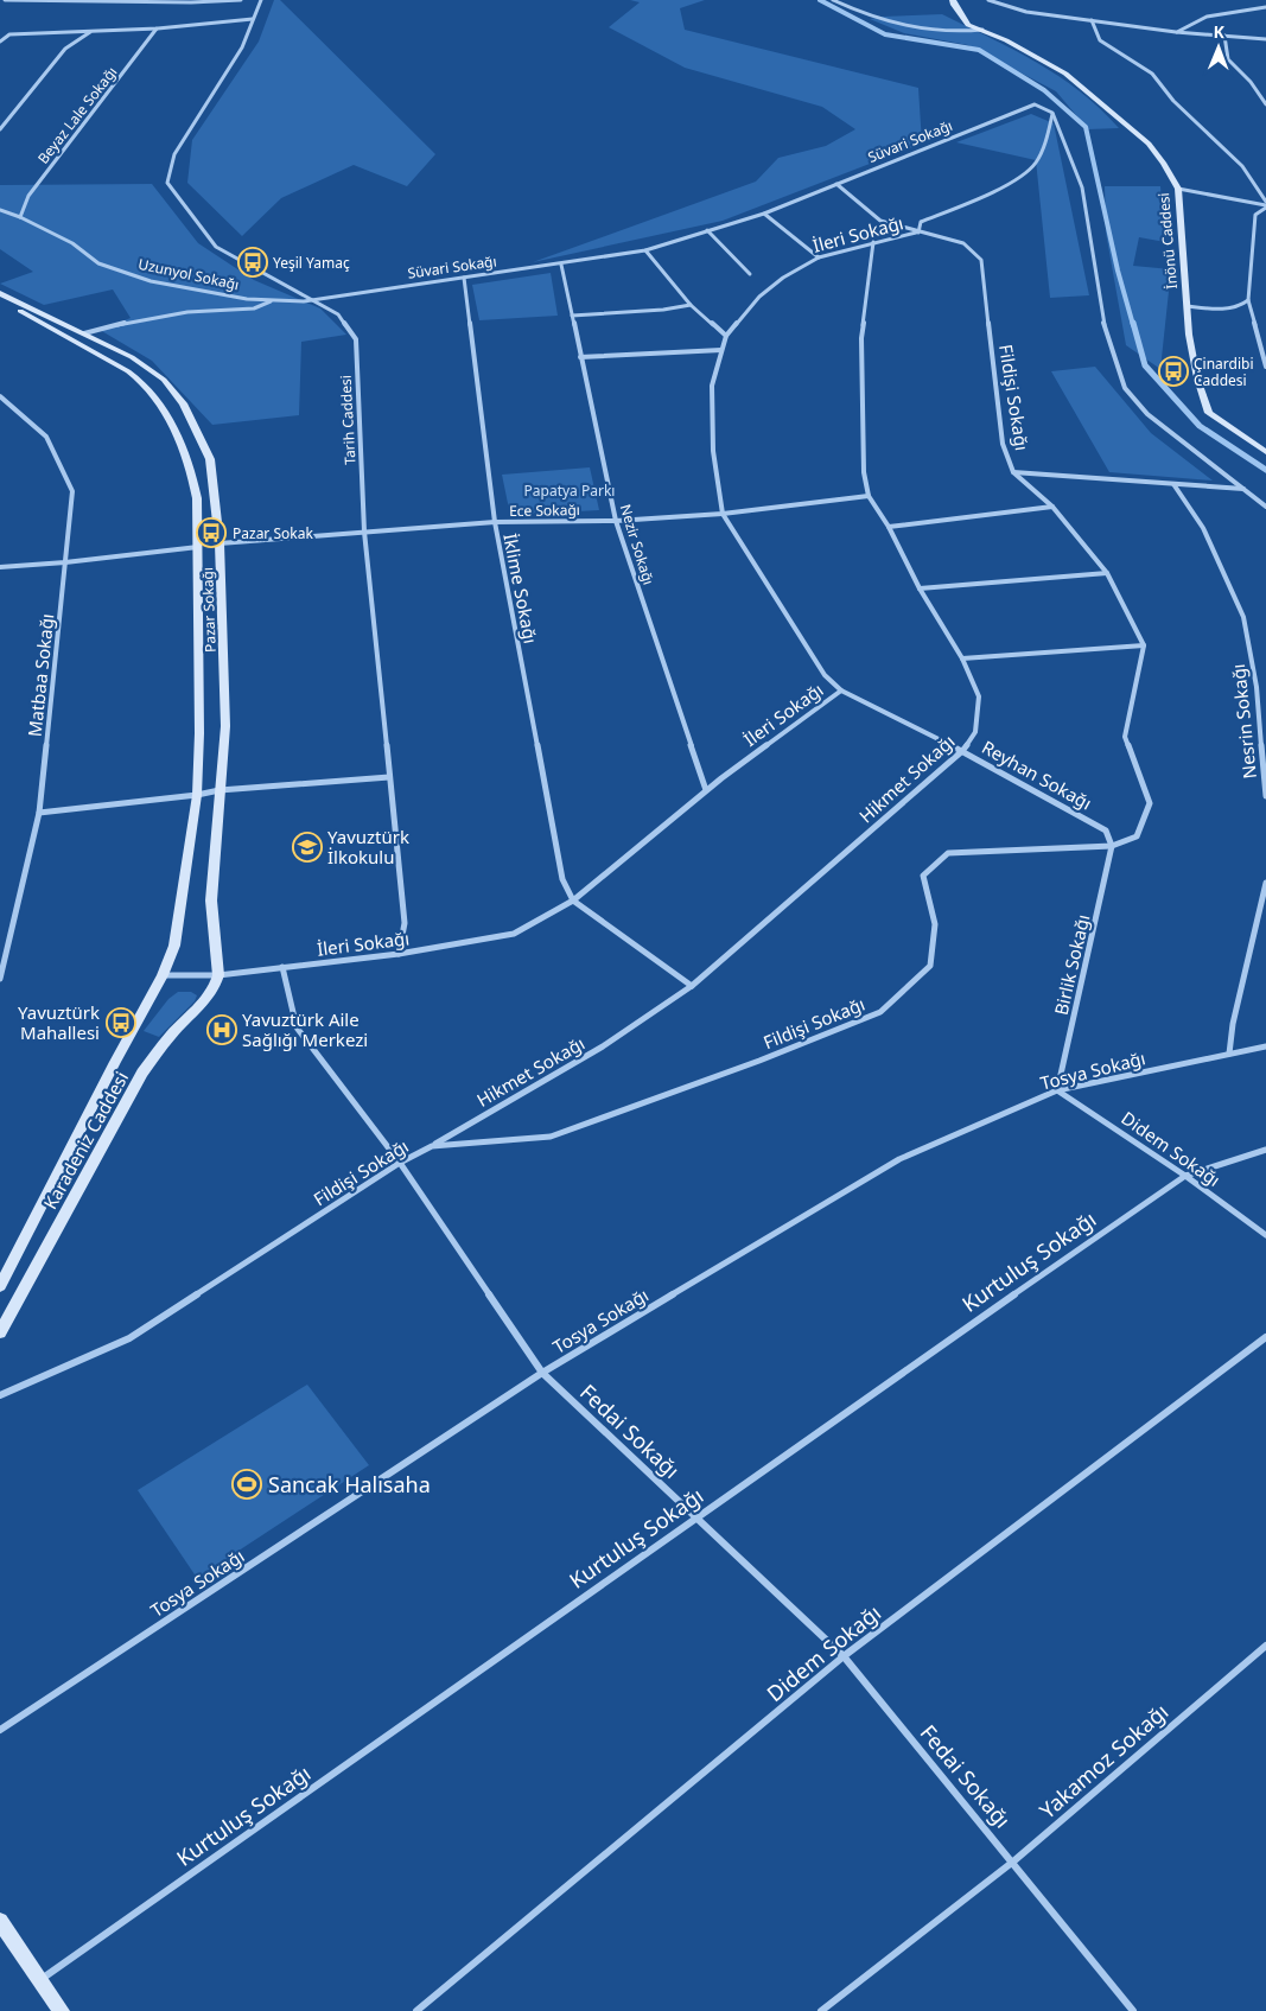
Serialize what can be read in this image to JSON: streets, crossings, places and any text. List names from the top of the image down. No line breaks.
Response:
{"streets":{"main road":["İnönü Caddesi","Pazar Sokağı","Karadeniz Caddesi"],"street":["Beyaz Lale Sokağı","Süvari Sokağı","İleri Sokağı","Uzunyol Sokağı","Fildişi Sokağı","Tarih Caddesi","Ece Sokağı","Nezir Sokağı","İklime Sokağı","Matbaa Sokağı","Nesrin Sokağı","Reyhan Sokağı","Hikmet Sokağı","Birlik Sokağı","Tosya Sokağı","Didem Sokağı","Kurtuluş Sokağı","Fedai Sokağı","Yakamoz Sokağı"]},"crossings":[["Beyaz Lale Sokağı","Uzunyol Sokağı"],["Süvari Sokağı","Uzunyol Sokağı"],["Süvari Sokağı","Fildişi Sokağı"],["Süvari Sokağı","Tarih Caddesi"],["Süvari Sokağı","Nezir Sokağı"],["Süvari Sokağı","İklime Sokağı"],["İleri Sokağı","Fildişi Sokağı"],["İleri Sokağı","Tarih Caddesi"],["İleri Sokağı","Ece Sokağı"],["İleri Sokağı","Nezir Sokağı"],["İleri Sokağı","İklime Sokağı"],["İleri Sokağı","Pazar Sokağı"],["İleri Sokağı","Reyhan Sokağı"],["İleri Sokağı","Hikmet Sokağı"],["İleri Sokağı","Karadeniz Caddesi"],["İleri Sokağı","Fedai Sokağı"],["Uzunyol Sokağı","Tarih Caddesi"],["Fildişi Sokağı","Reyhan Sokağı"],["Fildişi Sokağı","Hikmet Sokağı"],["Fildişi Sokağı","Birlik Sokağı"],["Fildişi Sokağı","Fedai Sokağı"],["Tarih Caddesi","Ece Sokağı"],["Ece Sokağı","Nezir Sokağı"],["Ece Sokağı","İklime Sokağı"],["Ece Sokağı","Pazar Sokağı"],["Ece Sokağı","Hikmet Sokağı"],["Pazar Sokağı","Karadeniz Caddesi"],["Reyhan Sokağı","Hikmet Sokağı"],["Reyhan Sokağı","Birlik Sokağı"],["Birlik Sokağı","Tosya Sokağı"],["Birlik Sokağı","Didem Sokağı"],["Tosya Sokağı","Didem Sokağı"],["Tosya Sokağı","Fedai Sokağı"],["Didem Sokağı","Kurtuluş Sokağı"],["Didem Sokağı","Fedai Sokağı"],["Kurtuluş Sokağı","Fedai Sokağı"],["Fedai Sokağı","Yakamoz Sokağı"]],"parks":["Papatya Parkı"],"places":{"bus stop":["Yeşil Yamaç","Çinardibi Caddesi","Pazar Sokak","Yavuztürk Mahallesi"],"school or university":["Yavuztürk İlkokulu"],"hospital":["Yavuztürk Aile Sağlığı Merkezi"],"sports":["Sancak Halısaha"]},"north":"top"}
